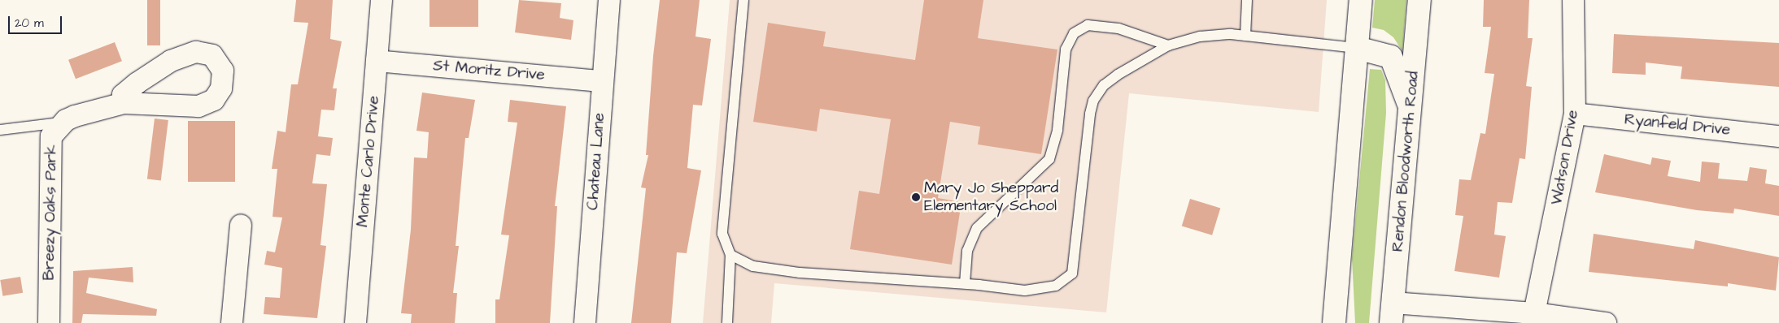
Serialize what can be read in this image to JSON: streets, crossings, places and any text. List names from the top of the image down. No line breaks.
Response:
{"streets":{"main road":["Rendon Bloodworth Road"],"street":["St Moritz Drive","Ryanfeld Drive","Watson Drive","Monte Carlo Drive","Chateau Lane","Breezy Oaks Park"]},"crossings":[["St Moritz Drive","Monte Carlo Drive"],["St Moritz Drive","Chateau Lane"],["Ryanfeld Drive","Watson Drive"]],"places":["Mary Jo Sheppard Elementary School"],"scale_bar":"20 m"}
